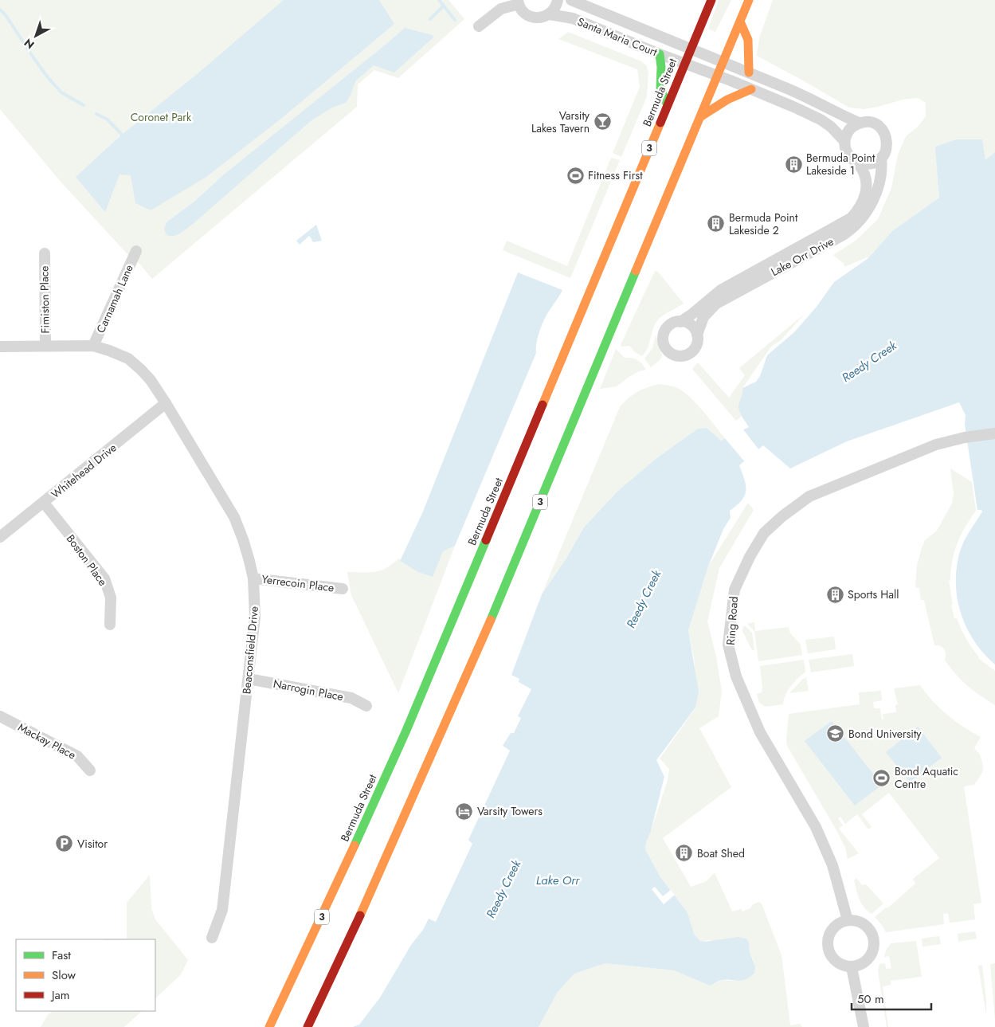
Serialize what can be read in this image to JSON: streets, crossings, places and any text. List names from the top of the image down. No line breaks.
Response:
{"streets":{"main road":["Bermuda Street","3"],"street":["Santa Maria Court","Lake Orr Drive","Carnamah Lane","Fimiston Place","Whitehead Drive","Boston Place","Yerrecoin Place","Ring Road","Beaconsfield Drive","Narrogin Place","Mackay Place"]},"crossings":[["Santa Maria Court","Bermuda Street"],["Carnamah Lane","Beaconsfield Drive"],["Fimiston Place","Beaconsfield Drive"],["Whitehead Drive","Boston Place"],["Whitehead Drive","Beaconsfield Drive"],["Yerrecoin Place","Beaconsfield Drive"],["Beaconsfield Drive","Narrogin Place"]],"water":["Reedy Creek","Lake Orr"],"parks":["Coronet Park"],"places":{"bar":["Varsity Lakes Tavern"],"building":["Bermuda Point Lakeside 1","Bermuda Point Lakeside 2","Sports Hall","Boat Shed"],"sports":["Fitness First","Bond Aquatic Centre"],"school or university":["Bond University"],"hotel":["Varsity Towers"],"parking":["Visitor"]},"legend":["Fast","Slow","Jam"],"scale_bar":"50 m","north":"bottom left"}
